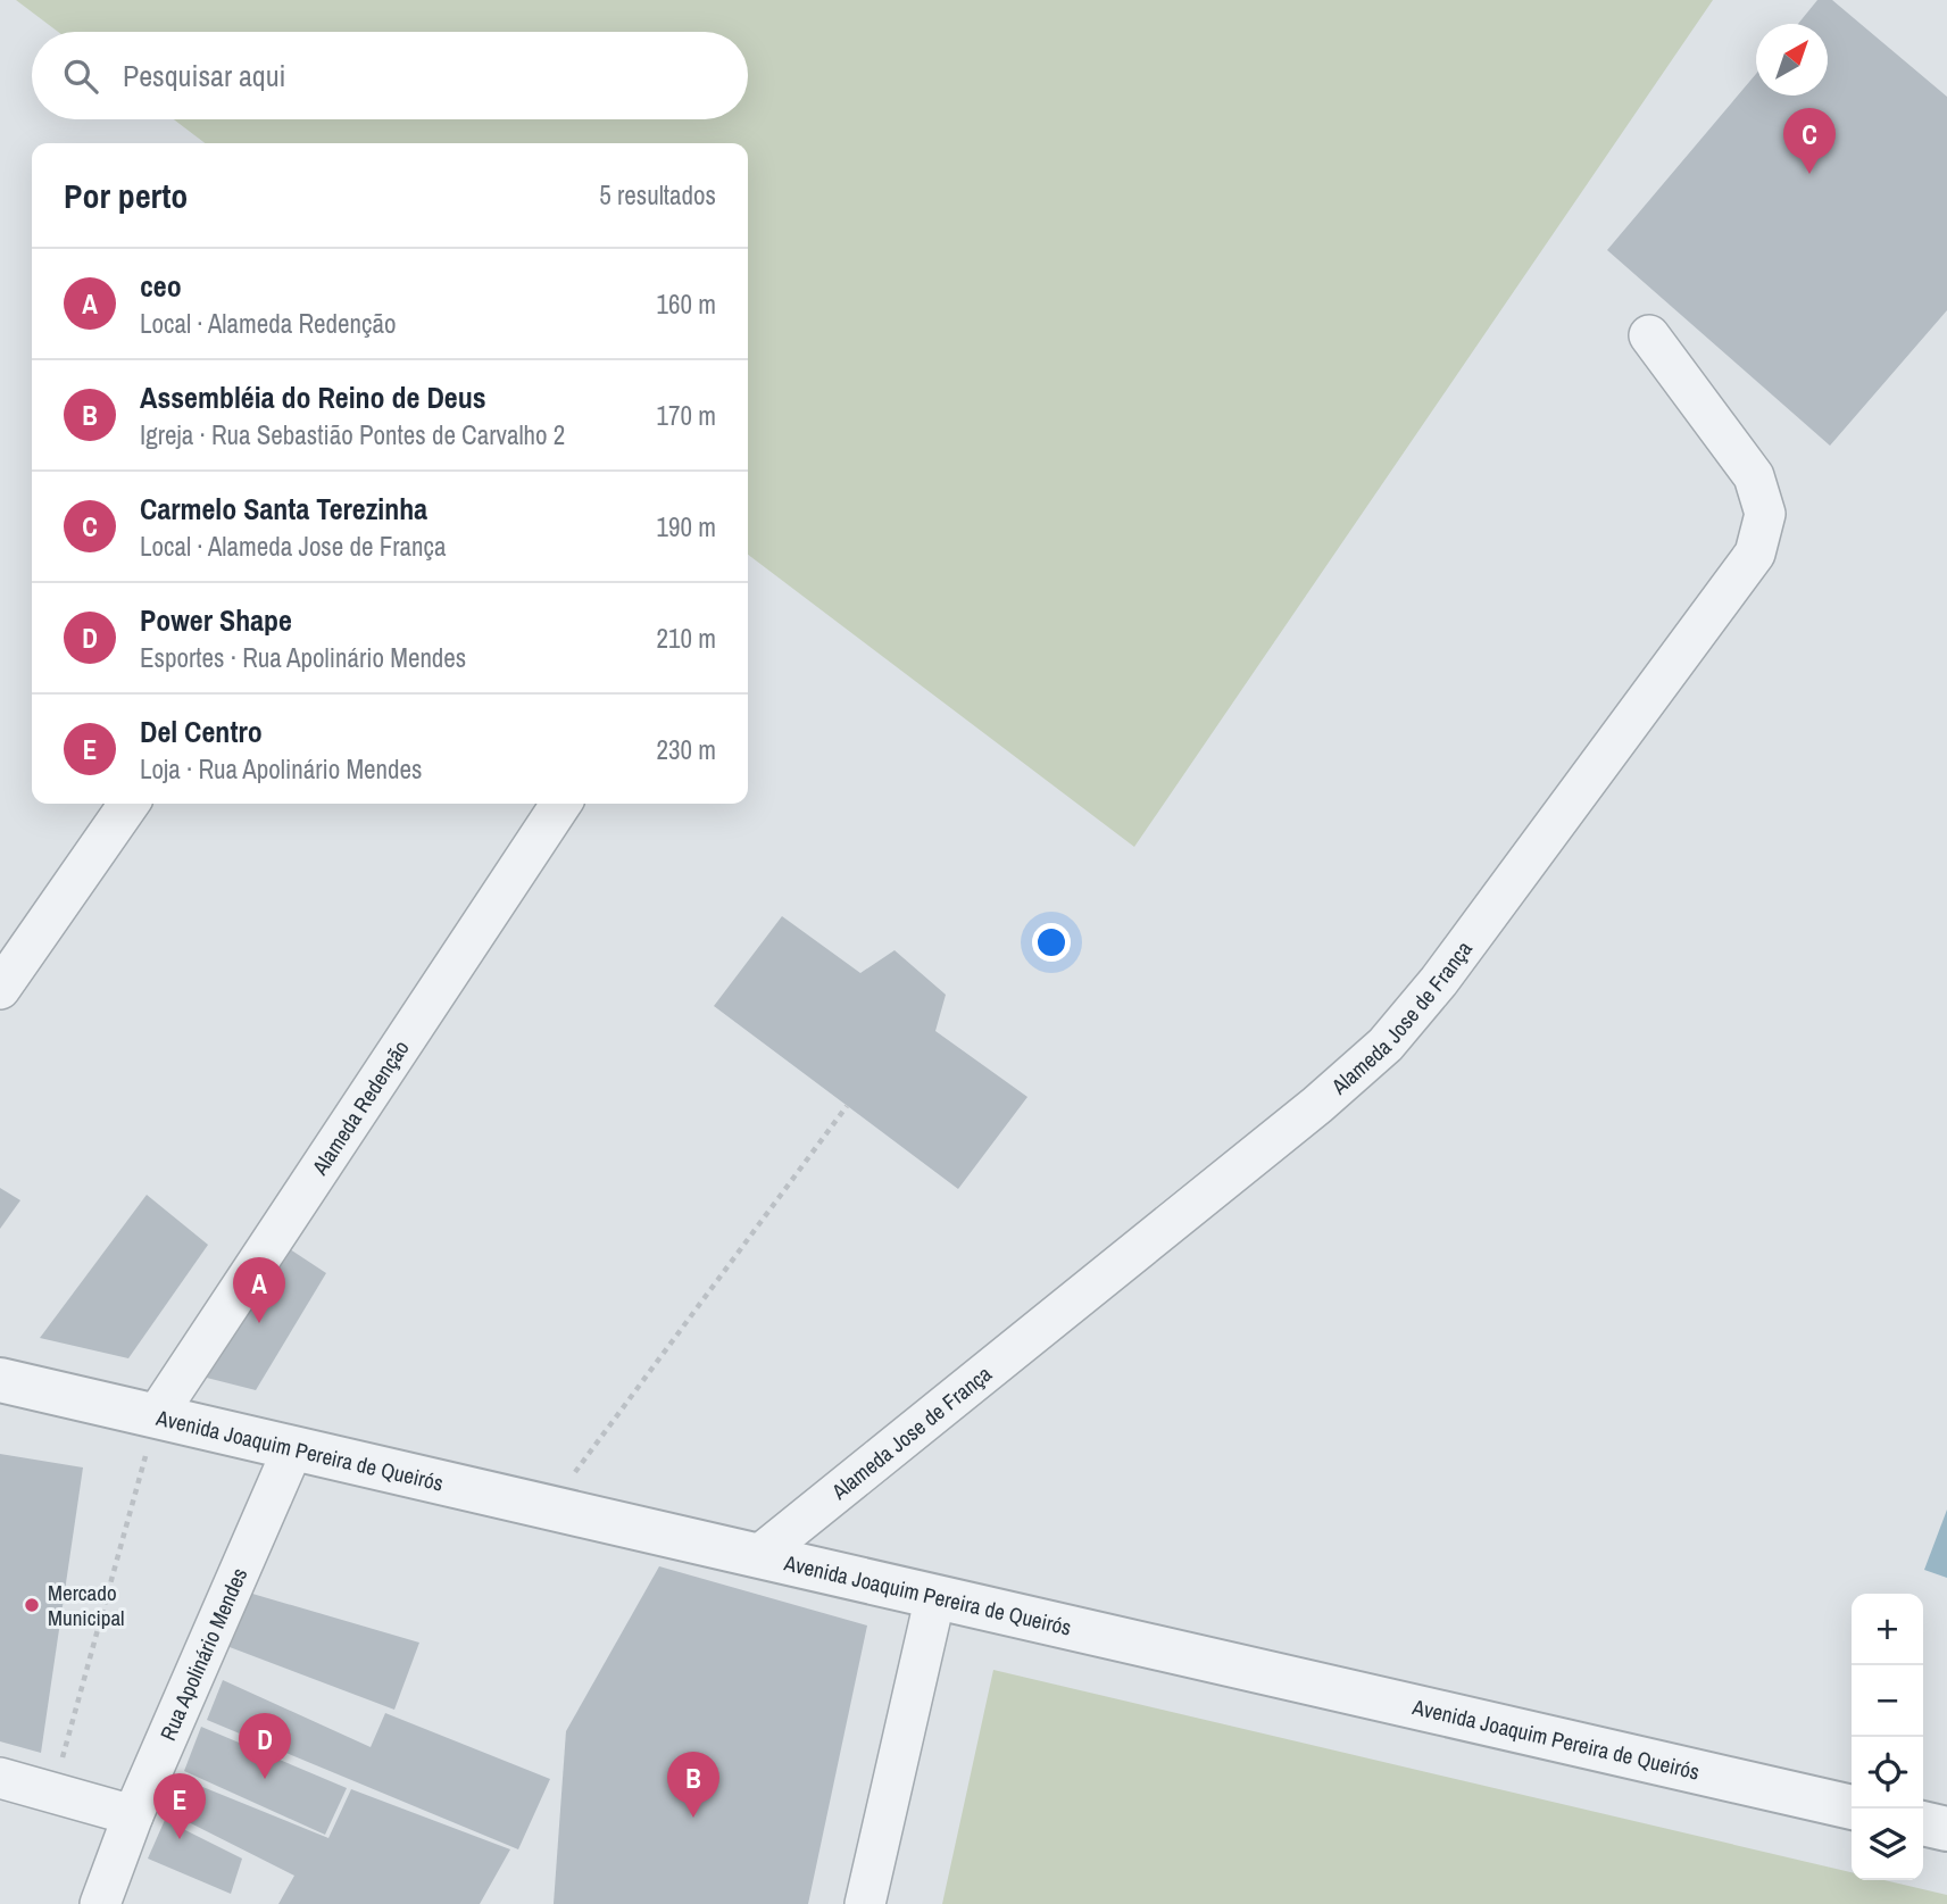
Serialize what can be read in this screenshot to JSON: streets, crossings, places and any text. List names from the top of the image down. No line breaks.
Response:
{"streets":{"street":["Alameda Jose de França","Alameda Redenção","Avenida Joaquim Pereira de Queirós","Rua Apolinário Mendes"]},"crossings":[["Alameda Jose de França","Avenida Joaquim Pereira de Queirós"],["Alameda Redenção","Avenida Joaquim Pereira de Queirós"],["Avenida Joaquim Pereira de Queirós","Rua Apolinário Mendes"]],"places":["Mercado Municipal"],"north":"top right","page":{"search":"Pesquisar aqui","pins":["C","A","D","B","E"],"heading":["Por perto","5 resultados"],"list":[{"mark":"A","name":"ceo","note":"Local · Alameda Redenção","value":"160 m"},{"mark":"B","name":"Assembléia do Reino de Deus","note":"Igreja · Rua Sebastião Pontes de Carvalho 2","value":"170 m"},{"mark":"C","name":"Carmelo Santa Terezinha","note":"Local · Alameda Jose de França","value":"190 m"},{"mark":"D","name":"Power Shape","note":"Esportes · Rua Apolinário Mendes","value":"210 m"},{"mark":"E","name":"Del Centro","note":"Loja · Rua Apolinário Mendes","value":"230 m"}],"map_buttons":["+","−"]}}
